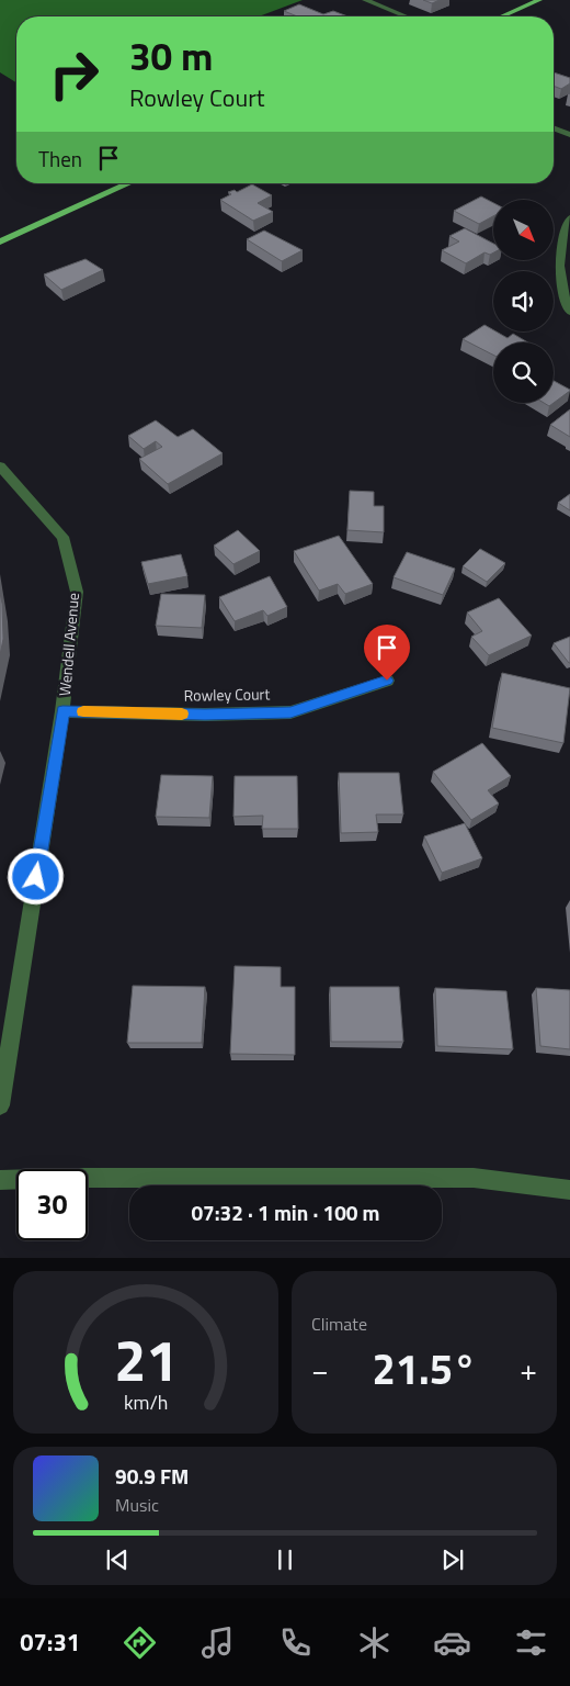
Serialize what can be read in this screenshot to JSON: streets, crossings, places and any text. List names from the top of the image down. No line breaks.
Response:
{"streets":{"street":["Wendell Avenue","Rowley Court"]},"crossings":[["Wendell Avenue","Rowley Court"]],"north":"bottom right","page":{"turn":["30 m","Rowley Court"],"then":"Then","limit":"30","trip":"07:32 · 1 min · 100 m","tile":"Climate","heat":["−","21.5°","+"],"song":["90.9 FM","Music"],"tabs":"07:31","gauge":["21","km/h"]}}
